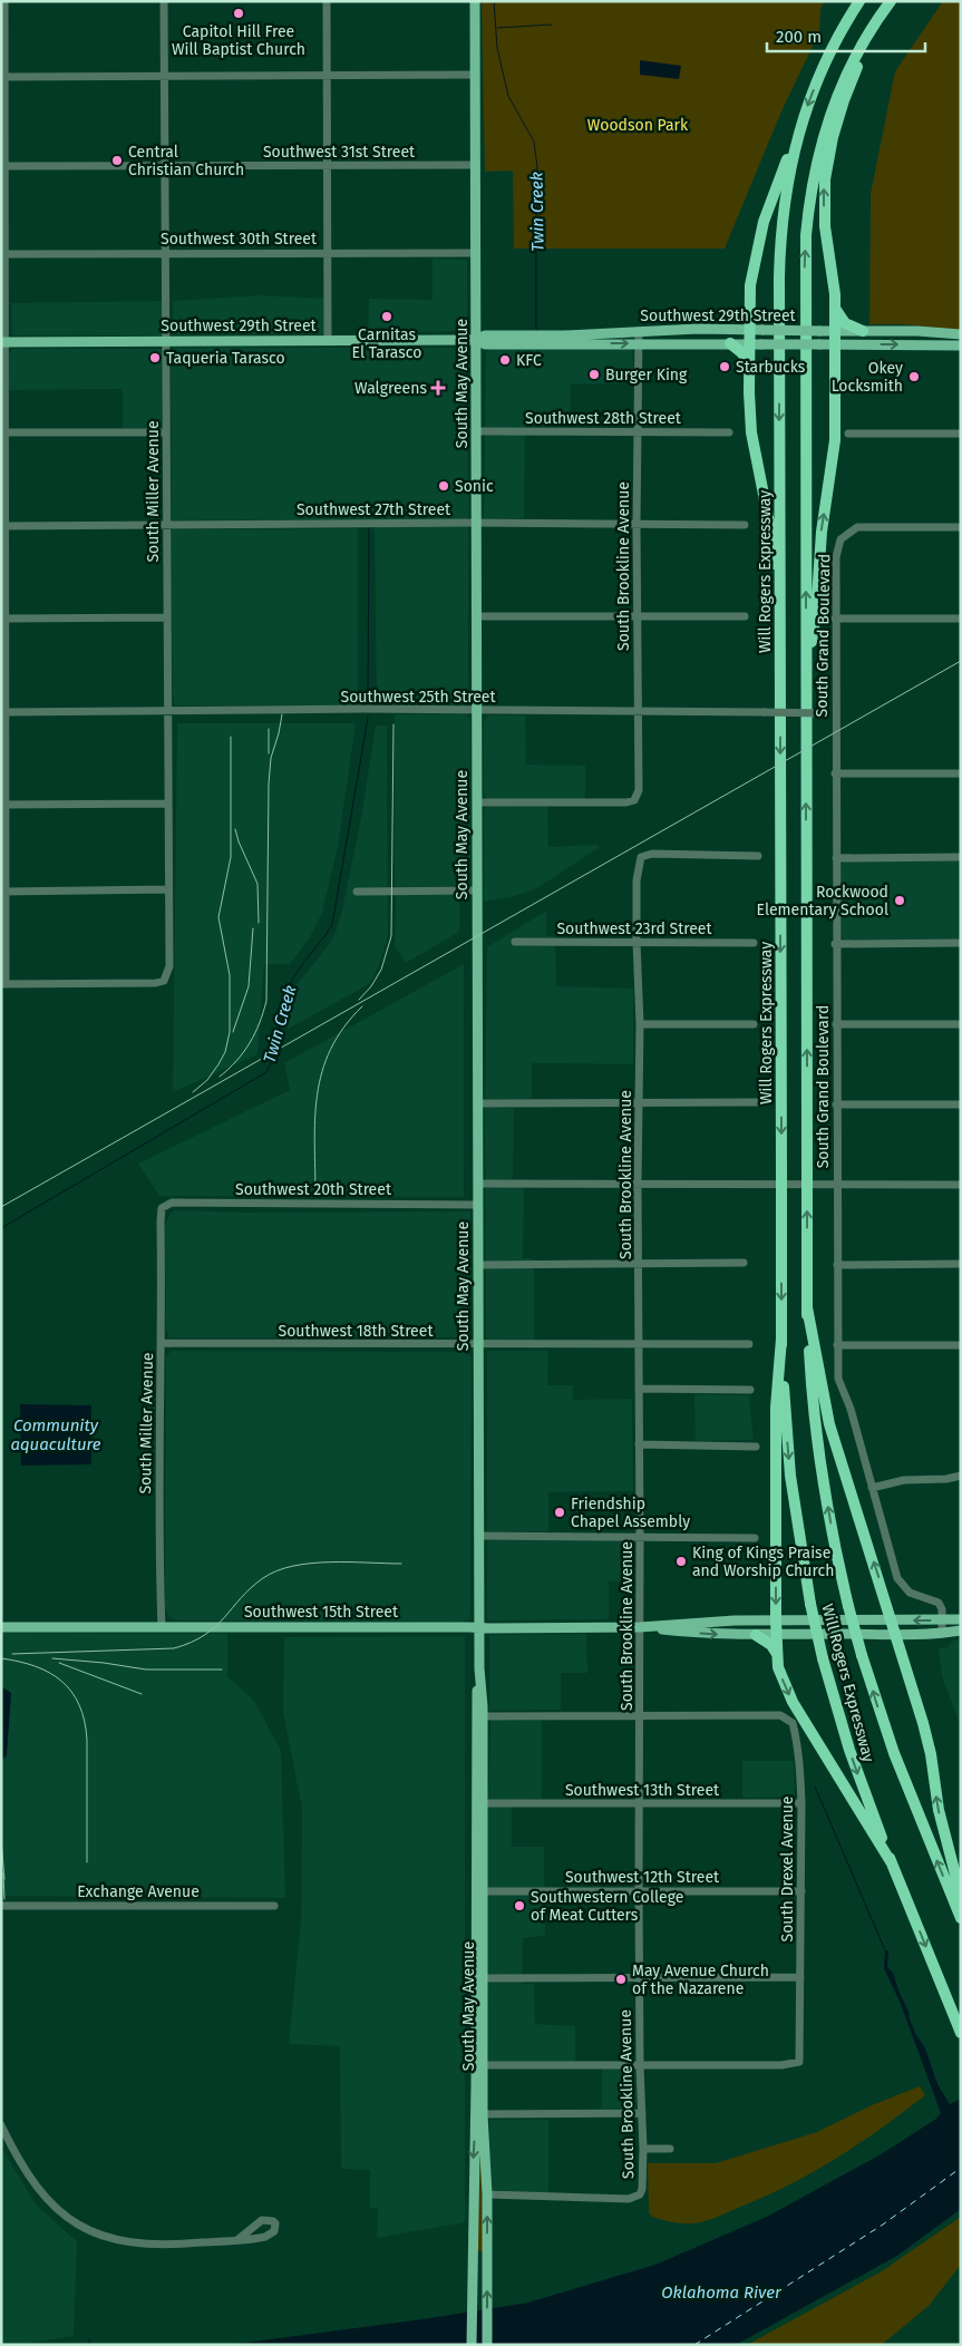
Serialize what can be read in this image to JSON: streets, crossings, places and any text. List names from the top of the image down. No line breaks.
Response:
{"streets":{"highway":["Will Rogers Expressway"],"main road":["Southwest 29th Street","South May Avenue","Southwest 15th Street"],"street":["Southwest 31st Street","Southwest 30th Street","Southwest 28th Street","South Miller Avenue","Southwest 27th Street","South Brookline Avenue","South Grand Boulevard","Southwest 25th Street","Southwest 23rd Street","Southwest 20th Street","Southwest 18th Street","Southwest 13th Street","South Drexel Avenue","Southwest 12th Street","Exchange Avenue"]},"crossings":[["Southwest 31st Street","South May Avenue"],["Southwest 31st Street","South Miller Avenue"],["Southwest 30th Street","South May Avenue"],["Southwest 30th Street","South Miller Avenue"],["Southwest 29th Street","South May Avenue"],["Southwest 29th Street","South Miller Avenue"],["Southwest 29th Street","South Brookline Avenue"],["South May Avenue","Southwest 28th Street"],["South May Avenue","Southwest 27th Street"],["South May Avenue","South Brookline Avenue"],["South May Avenue","Southwest 25th Street"],["South May Avenue","Southwest 20th Street"],["South May Avenue","Southwest 18th Street"],["South May Avenue","Southwest 15th Street"],["South May Avenue","Southwest 13th Street"],["South May Avenue","Southwest 12th Street"],["Southwest 28th Street","South Brookline Avenue"],["South Miller Avenue","Southwest 27th Street"],["South Miller Avenue","Southwest 25th Street"],["South Miller Avenue","Southwest 20th Street"],["South Miller Avenue","Southwest 18th Street"],["South Miller Avenue","Southwest 15th Street"],["Southwest 27th Street","South Brookline Avenue"],["South Brookline Avenue","Southwest 25th Street"],["South Brookline Avenue","Southwest 23rd Street"],["South Brookline Avenue","Southwest 18th Street"],["South Brookline Avenue","Southwest 15th Street"],["South Brookline Avenue","Southwest 13th Street"],["South Brookline Avenue","South Drexel Avenue"],["South Brookline Avenue","Southwest 12th Street"],["South Grand Boulevard","Southwest 25th Street"],["South Grand Boulevard","Southwest 15th Street"],["Southwest 13th Street","South Drexel Avenue"],["South Drexel Avenue","Southwest 12th Street"]],"water":["Twin Creek","Community aquaculture","Oklahoma River"],"parks":["Woodson Park"],"places":{"other":["Capitol Hill Free Will Baptist Church","Central Christian Church","Carnitas El Tarasco","Taqueria Tarasco","KFC","Starbucks","Burger King","Okey Locksmith","Sonic","Rockwood Elementary School","Friendship Chapel Assembly","King of Kings Praise and Worship Church","Southwestern College of Meat Cutters","May Avenue Church of the Nazarene"],"health":["Walgreens"]},"scale_bar":"200 m"}
